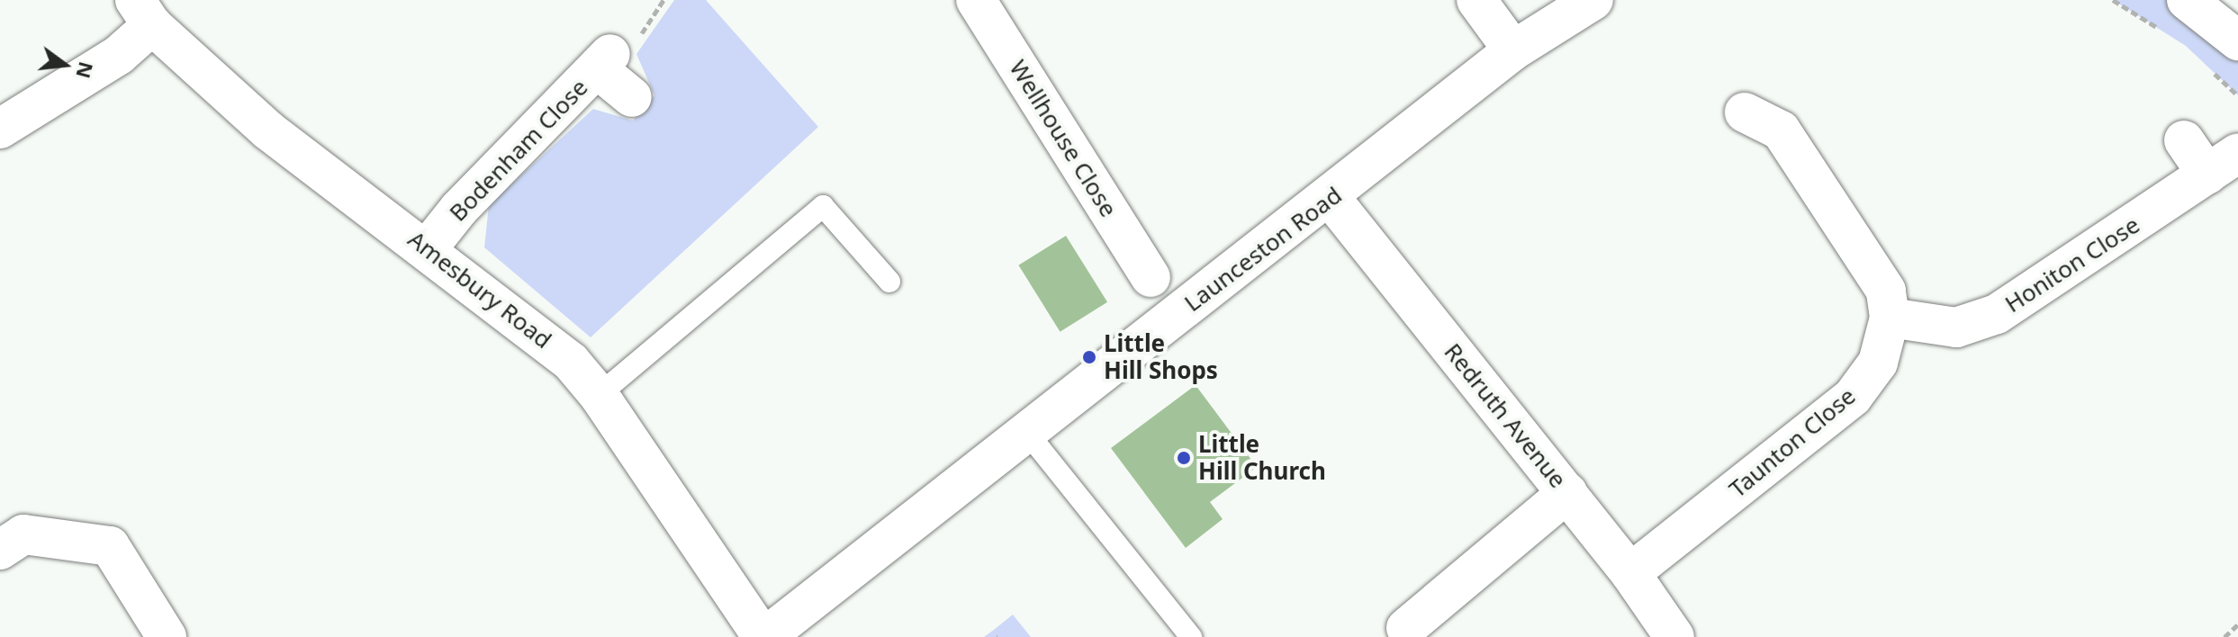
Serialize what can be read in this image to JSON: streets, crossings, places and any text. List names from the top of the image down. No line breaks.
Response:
{"streets":{"street":["Wellhouse Close","Bodenham Close","Launceston Road","Honiton Close","Amesbury Road","Redruth Avenue","Taunton Close"]},"crossings":[["Bodenham Close","Amesbury Road"],["Launceston Road","Amesbury Road"],["Launceston Road","Redruth Avenue"],["Honiton Close","Taunton Close"],["Redruth Avenue","Taunton Close"]],"places":["Little Hill Shops","Little Hill Church"],"north":"right"}
